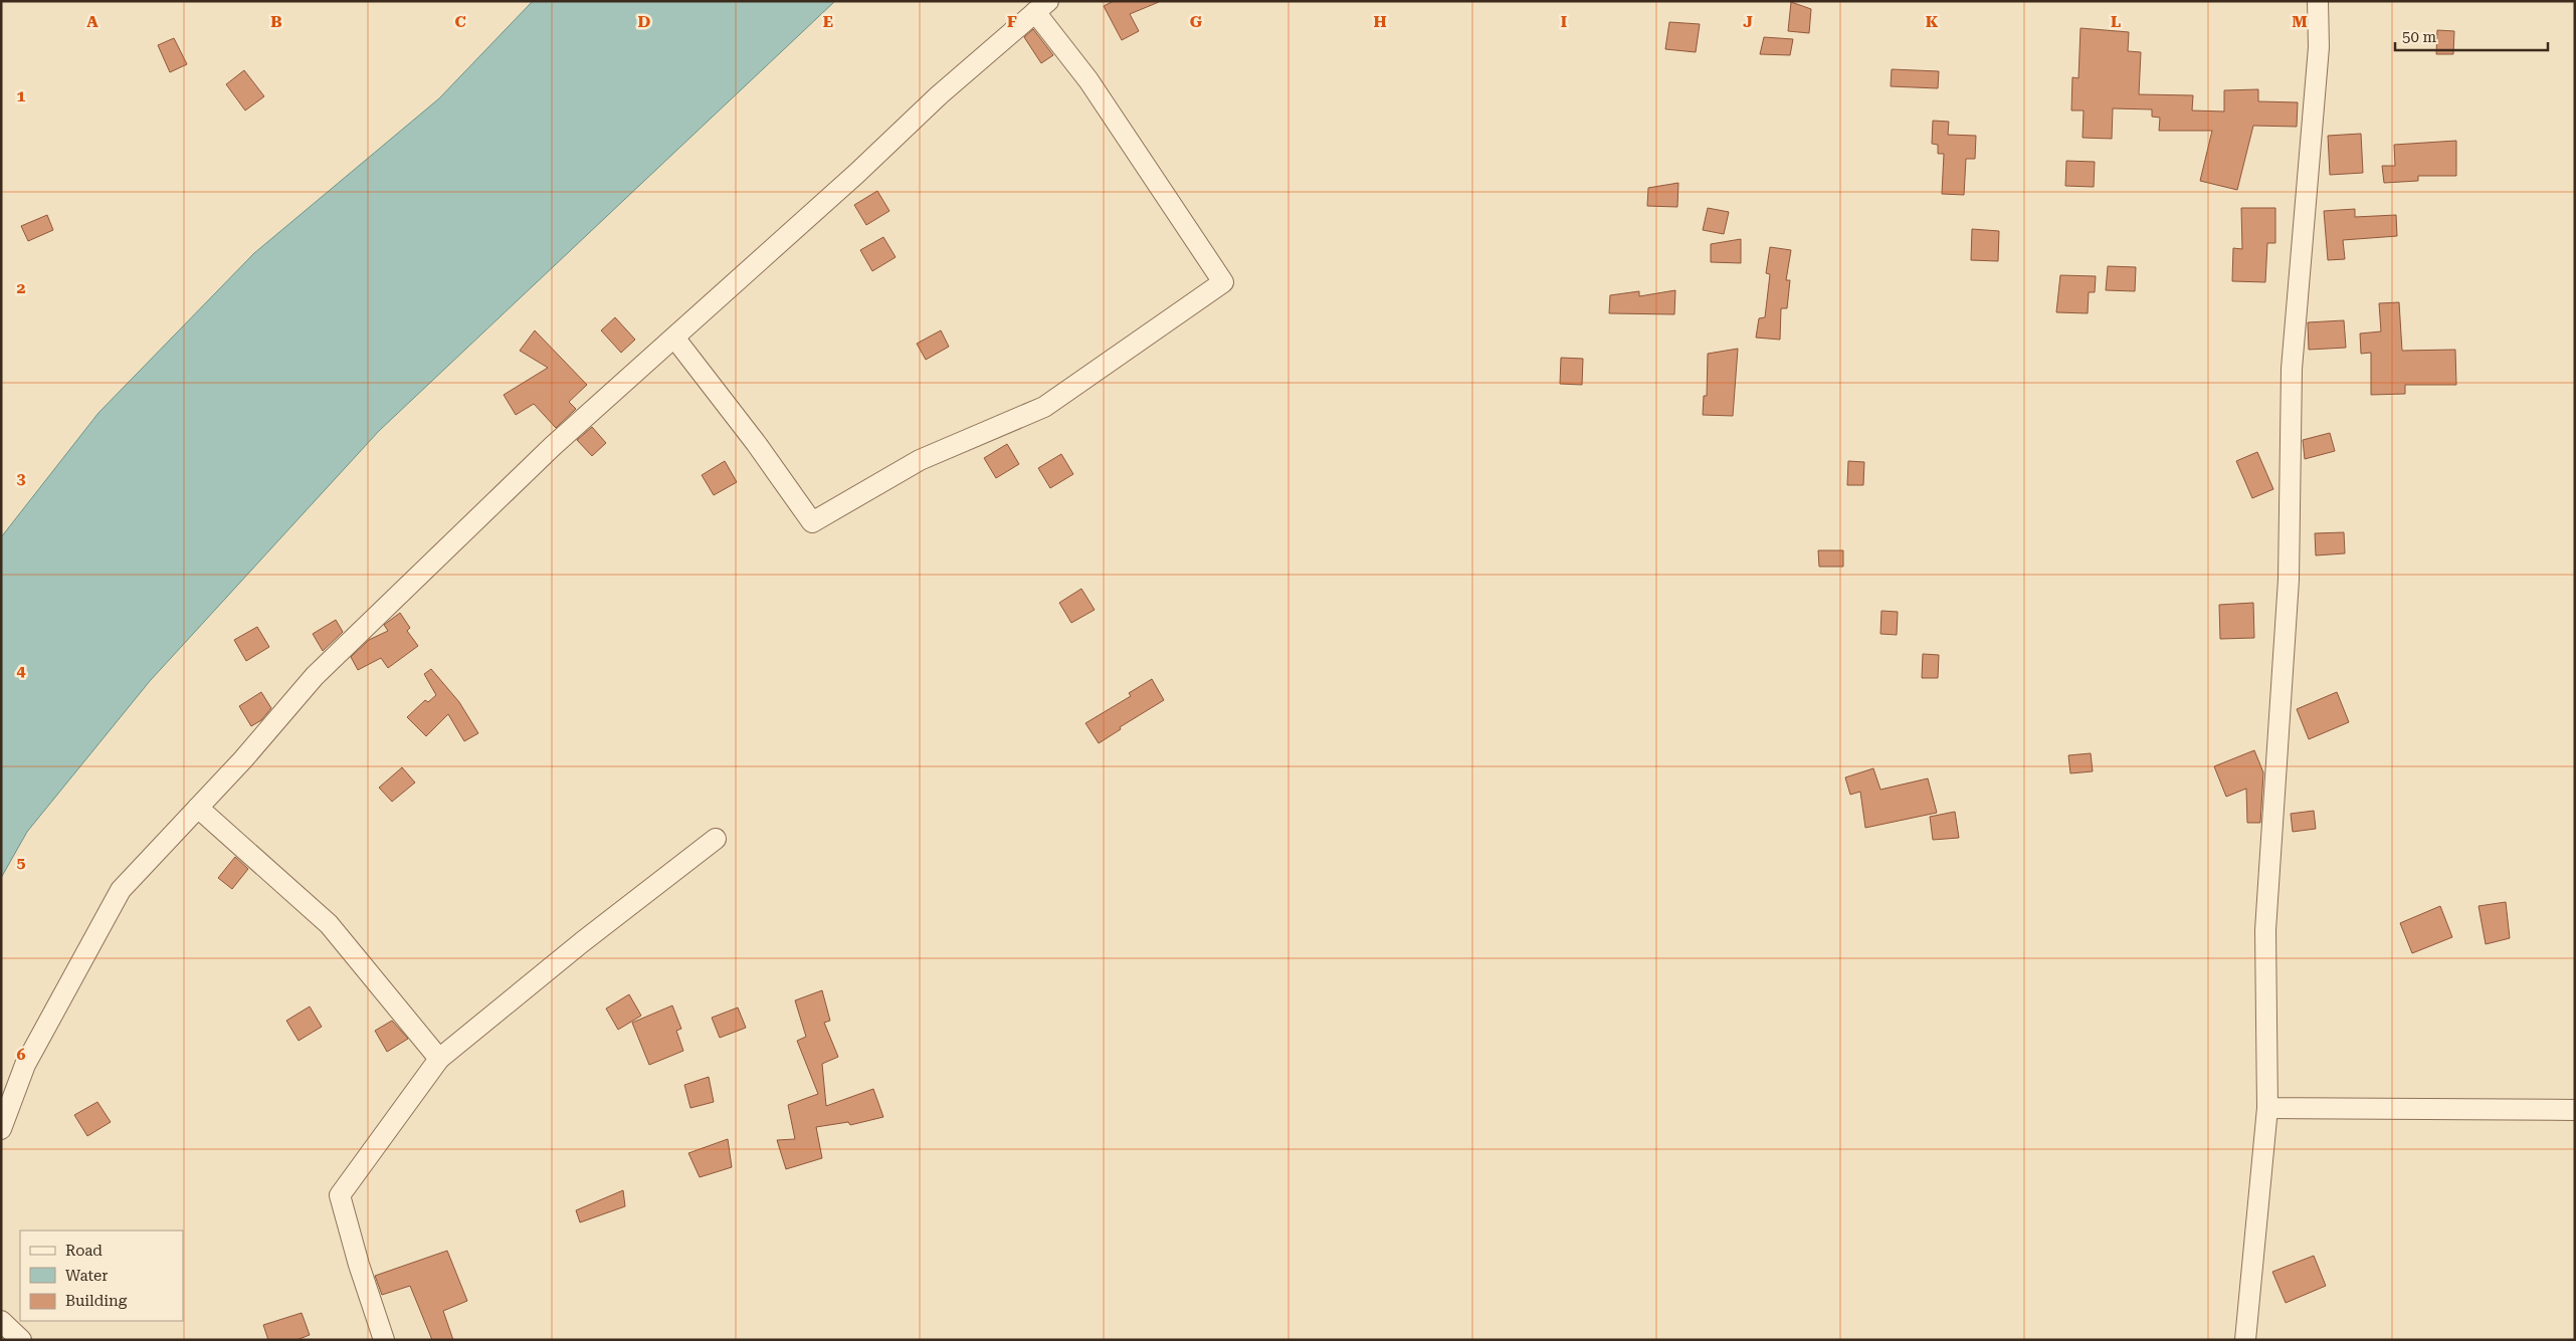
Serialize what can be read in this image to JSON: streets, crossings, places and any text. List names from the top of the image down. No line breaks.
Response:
{"legend":["Road","Water","Building"],"scale_bar":"50 m","grid":{"columns":["A","B","C","D","E","F","G","H","I","J","K","L","M"],"rows":["1","2","3","4","5","6"]}}
